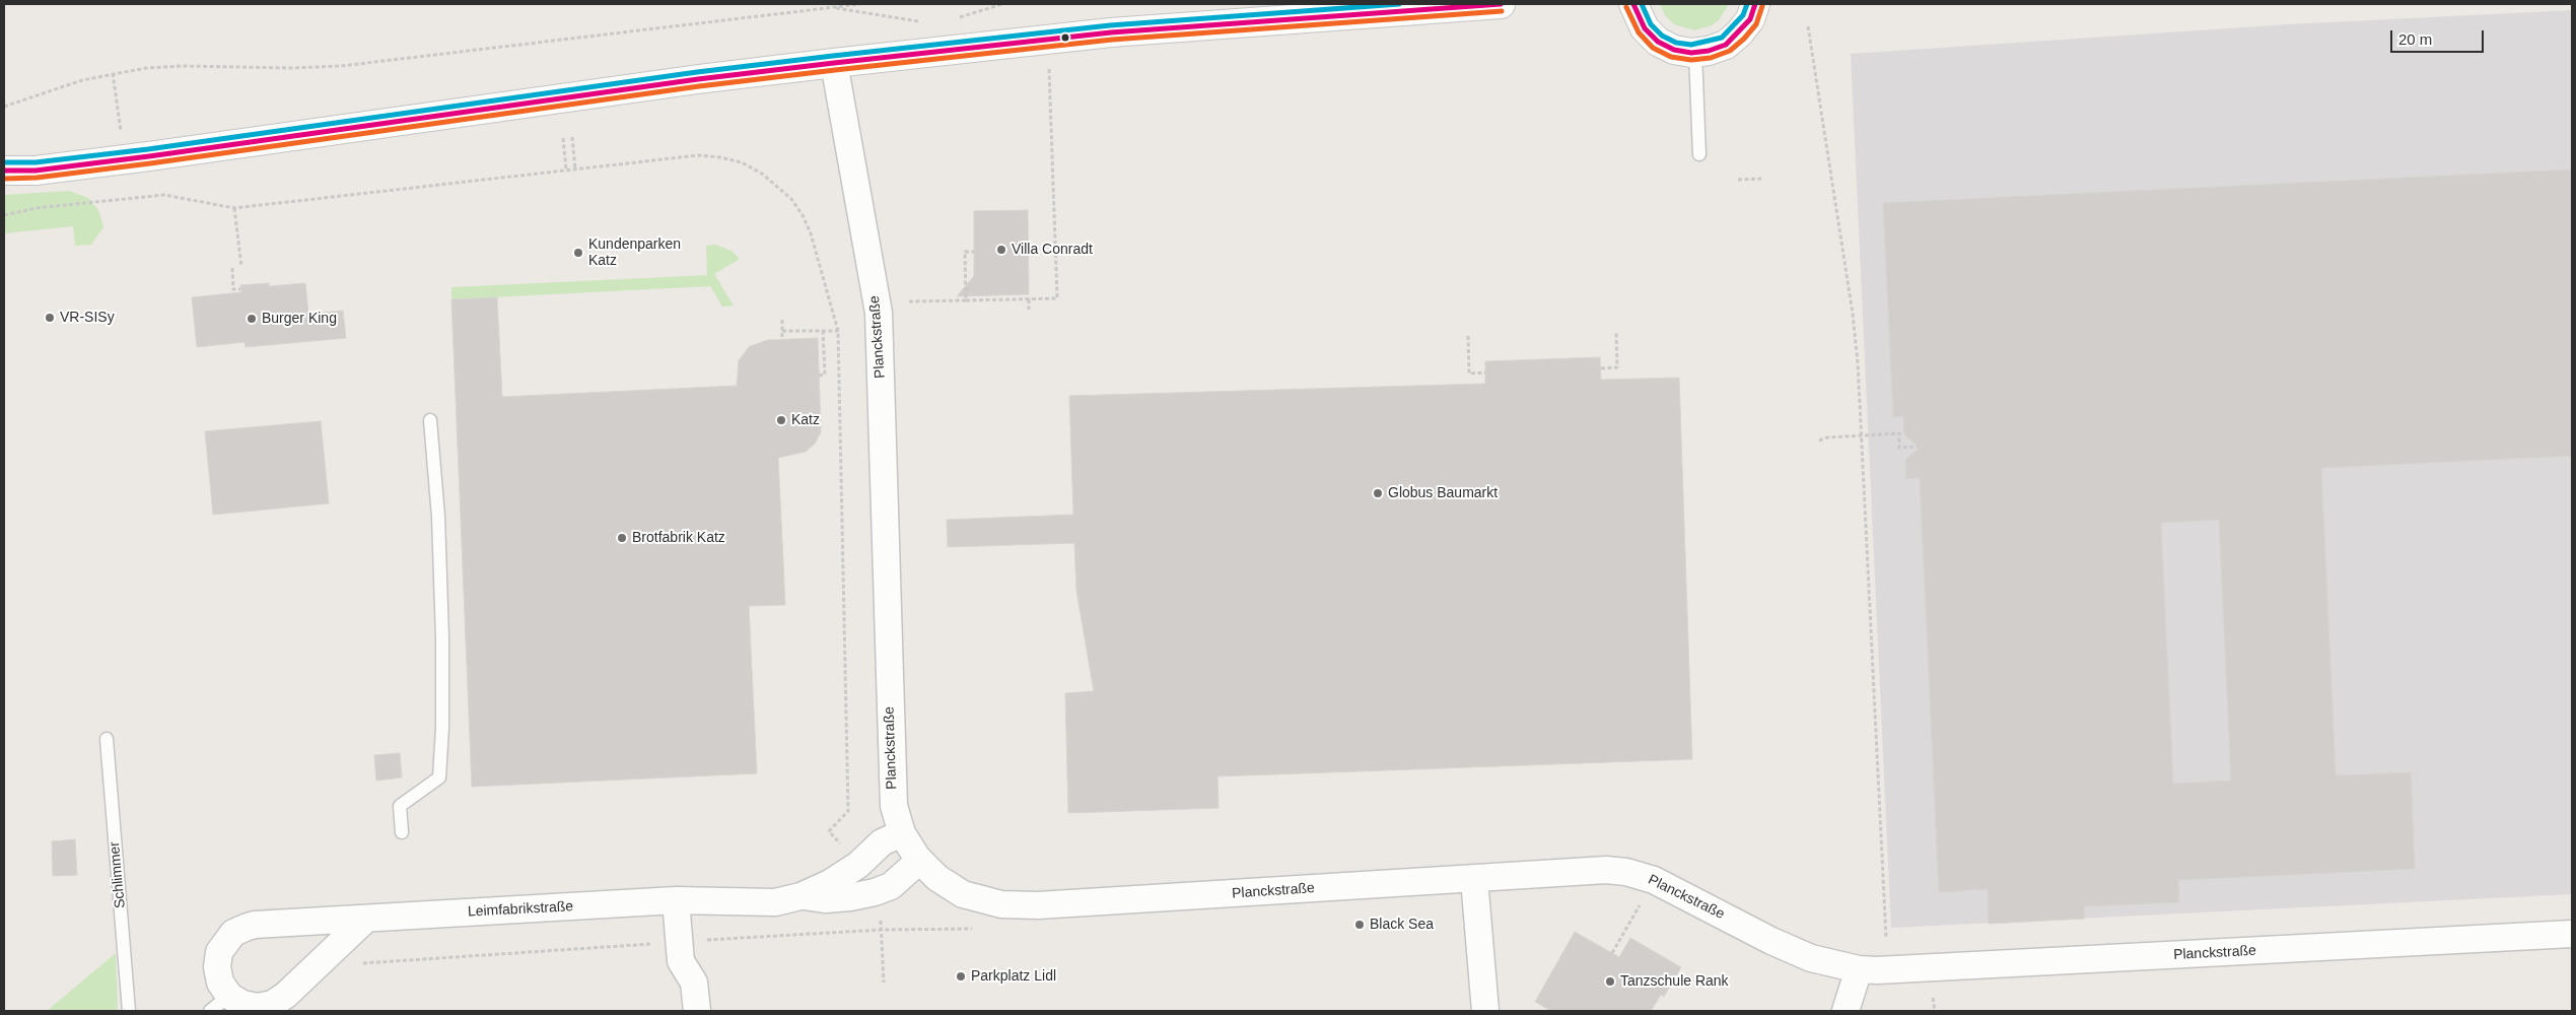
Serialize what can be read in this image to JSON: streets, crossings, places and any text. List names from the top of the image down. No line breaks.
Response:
{"streets":{"street":["Planckstraße","Leimfabrikstraße"],"lane":["Schlimmer"]},"crossings":[["Planckstraße","Leimfabrikstraße"]],"places":["Villa Conradt","Kundenparken Katz","VR-SISy","Burger King","Katz","Globus Baumarkt","Brotfabrik Katz","Black Sea","Parkplatz Lidl","Tanzschule Rank"],"scale_bar":"20 m"}
